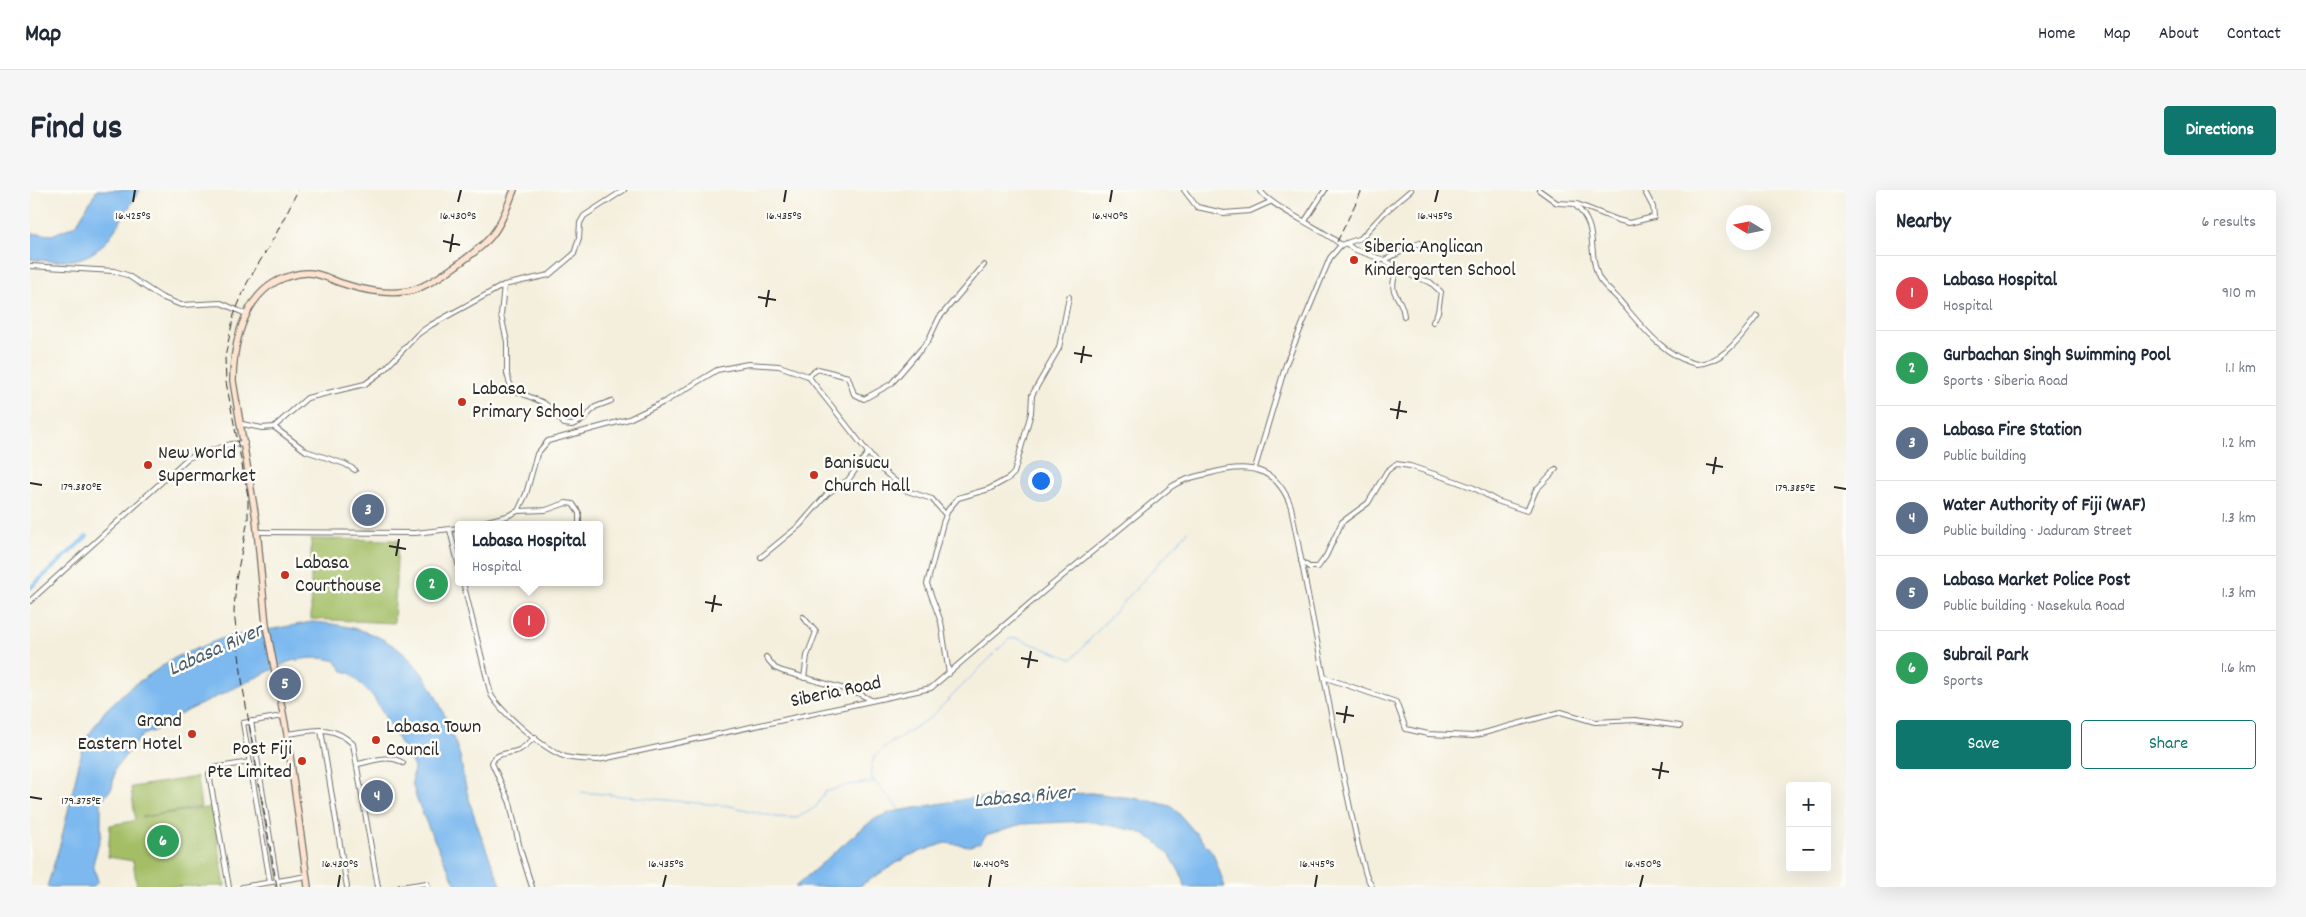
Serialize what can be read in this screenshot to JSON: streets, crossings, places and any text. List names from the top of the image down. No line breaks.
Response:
{"streets":{"street":["Siberia Road"]},"water":["Labasa River"],"places":["Siberia Anglican Kindergarten School","Labasa Primary School","New World Supermarket","Banisucu Church Hall","Labasa Courthouse","Grand Eastern Hotel","Labasa Town Council","Post Fiji Pte Limited"],"north":"left","page":{"header":"Map","nav":["Home","Map","About","Contact"],"title":"Find us","buttons":["Directions",["Save","Share"]],"heading":["Nearby","6 results"],"list":[{"mark":"1","name":"Labasa Hospital","note":"Hospital","value":"910 m"},{"mark":"2","name":"Gurbachan Singh Swimming Pool","note":"Sports · Siberia Road","value":"1.1 km"},{"mark":"3","name":"Labasa Fire Station","note":"Public building","value":"1.2 km"},{"mark":"4","name":"Water Authority of Fiji (WAF)","note":"Public building · Jaduram Street","value":"1.3 km"},{"mark":"5","name":"Labasa Market Police Post","note":"Public building · Nasekula Road","value":"1.3 km"},{"mark":"6","name":"Subrail Park","note":"Sports","value":"1.6 km"}],"pins":["3","2","1","5","4","6"],"popup":["Labasa Hospital","Hospital"],"map_buttons":["+","−"]},"coordinates":["16.425°S","16.430°S","16.435°S","16.440°S","16.445°S","179.380°E","179.385°E","179.375°E","16.450°S"]}
